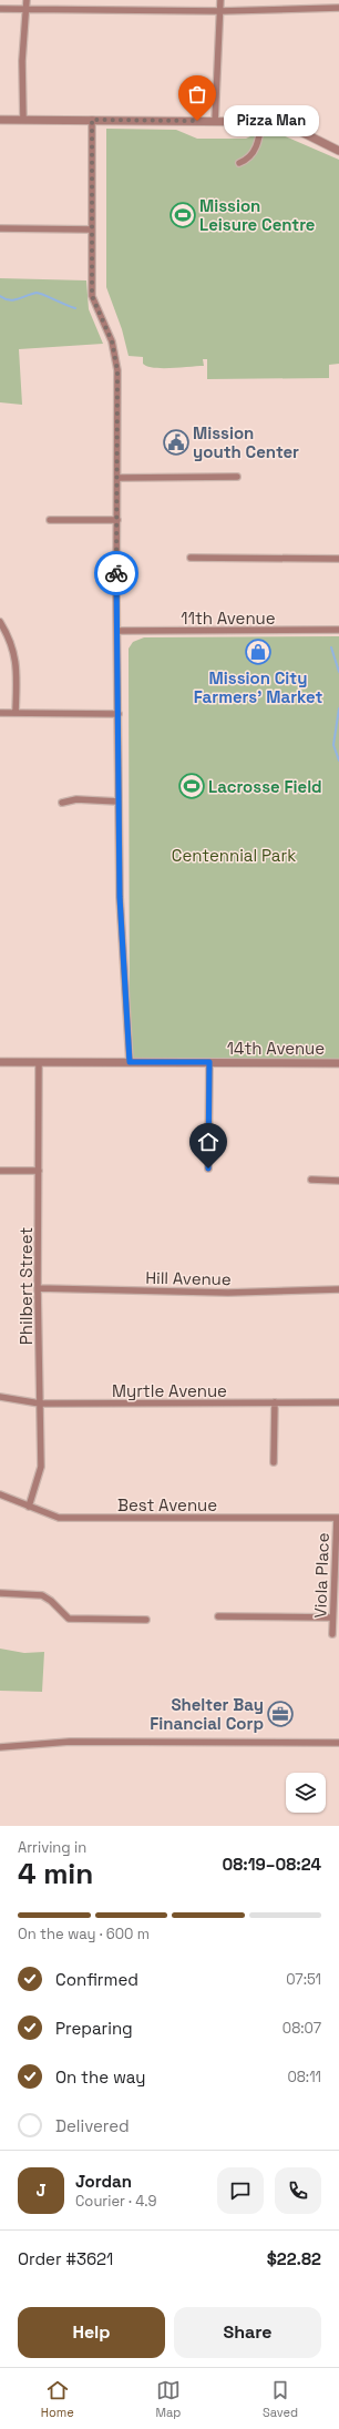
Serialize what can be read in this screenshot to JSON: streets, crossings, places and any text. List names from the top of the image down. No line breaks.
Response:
{"streets":{"street":["11th Avenue","14th Avenue","Hill Avenue","Philbert Street","Myrtle Avenue","Best Avenue","Viola Place"]},"crossings":[["14th Avenue","Philbert Street"],["Hill Avenue","Philbert Street"],["Philbert Street","Myrtle Avenue"],["Philbert Street","Best Avenue"],["Best Avenue","Viola Place"]],"parks":["Centennial Park"],"places":{"other":["Pizza Man"],"sports":["Mission Leisure Centre","Lacrosse Field"],"public building":["Mission youth Center"],"shop":["Mission City Farmers’ Market"],"office":["Shelter Bay Financial Corp"]},"page":{"bubble":"Pizza Man","heading":["4 min","Arriving in","08:19–08:24"],"panel":["Jordan","Courier · 4.9","Order #3621","$22.82"],"bar":"On the way · 600 m","list":[["Confirmed","07:51"],["Preparing","08:07"],["On the way","08:11"],"Delivered"],"round":"J","buttons":["Help","Share"],"tabs":["Home","Map","Saved"]}}
